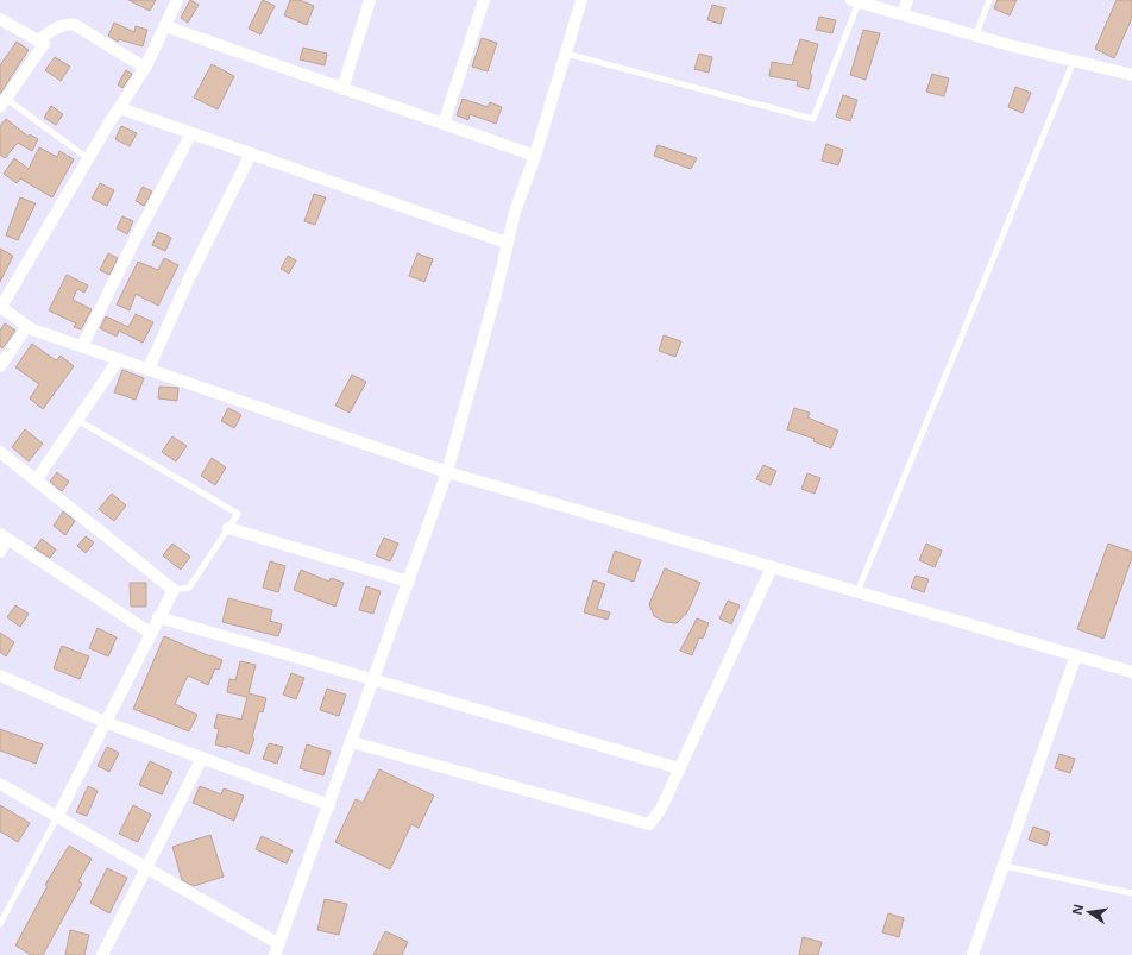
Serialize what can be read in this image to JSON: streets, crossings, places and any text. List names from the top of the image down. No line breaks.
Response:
{"north":"left"}
